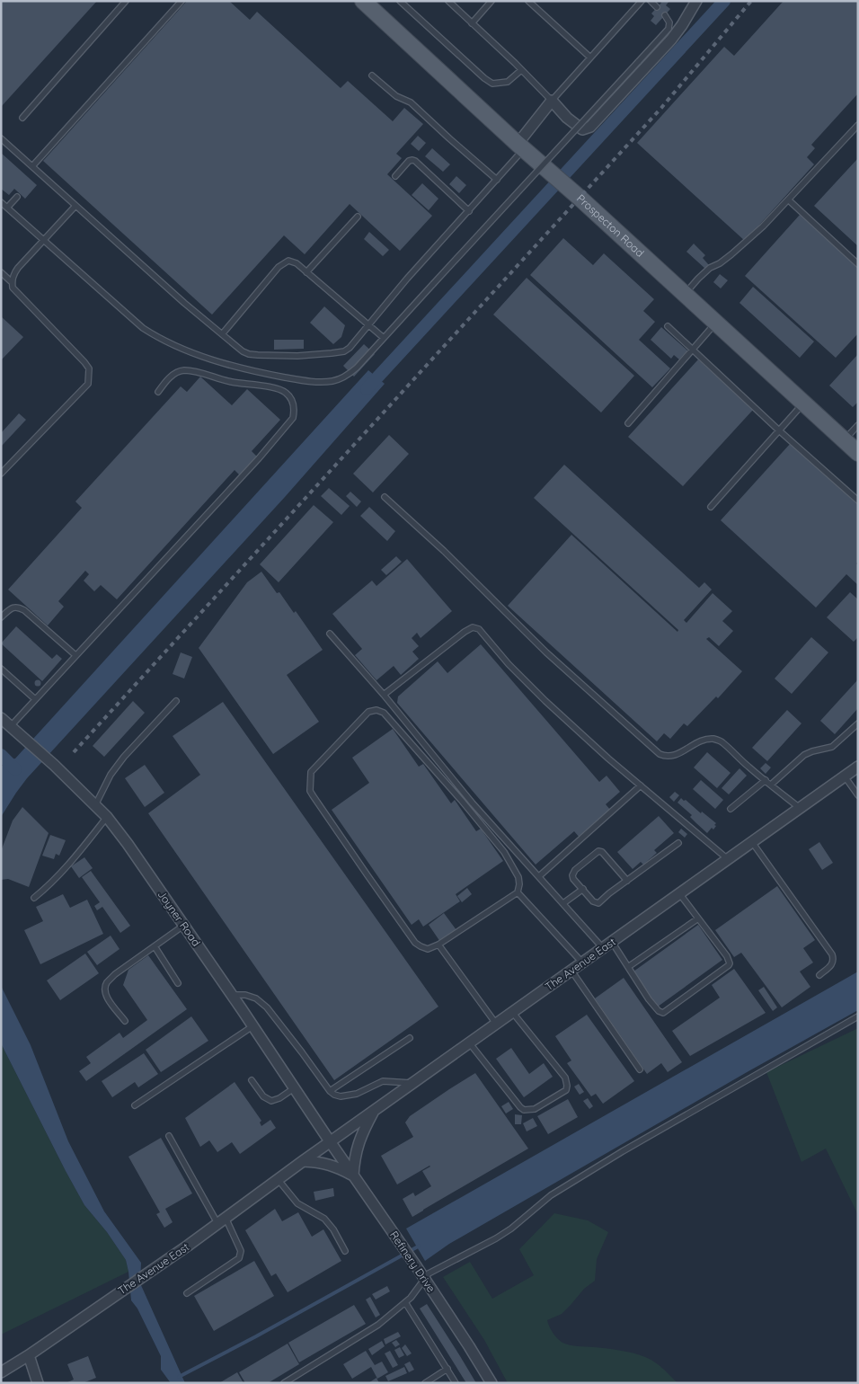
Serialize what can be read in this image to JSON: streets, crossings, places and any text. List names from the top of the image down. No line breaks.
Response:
{"streets":{"main road":["Prospecton Road"],"street":["Joyner Road","The Avenue East","Refinery Drive"]},"crossings":[["Joyner Road","The Avenue East"],["Joyner Road","Refinery Drive"],["The Avenue East","Refinery Drive"]]}
